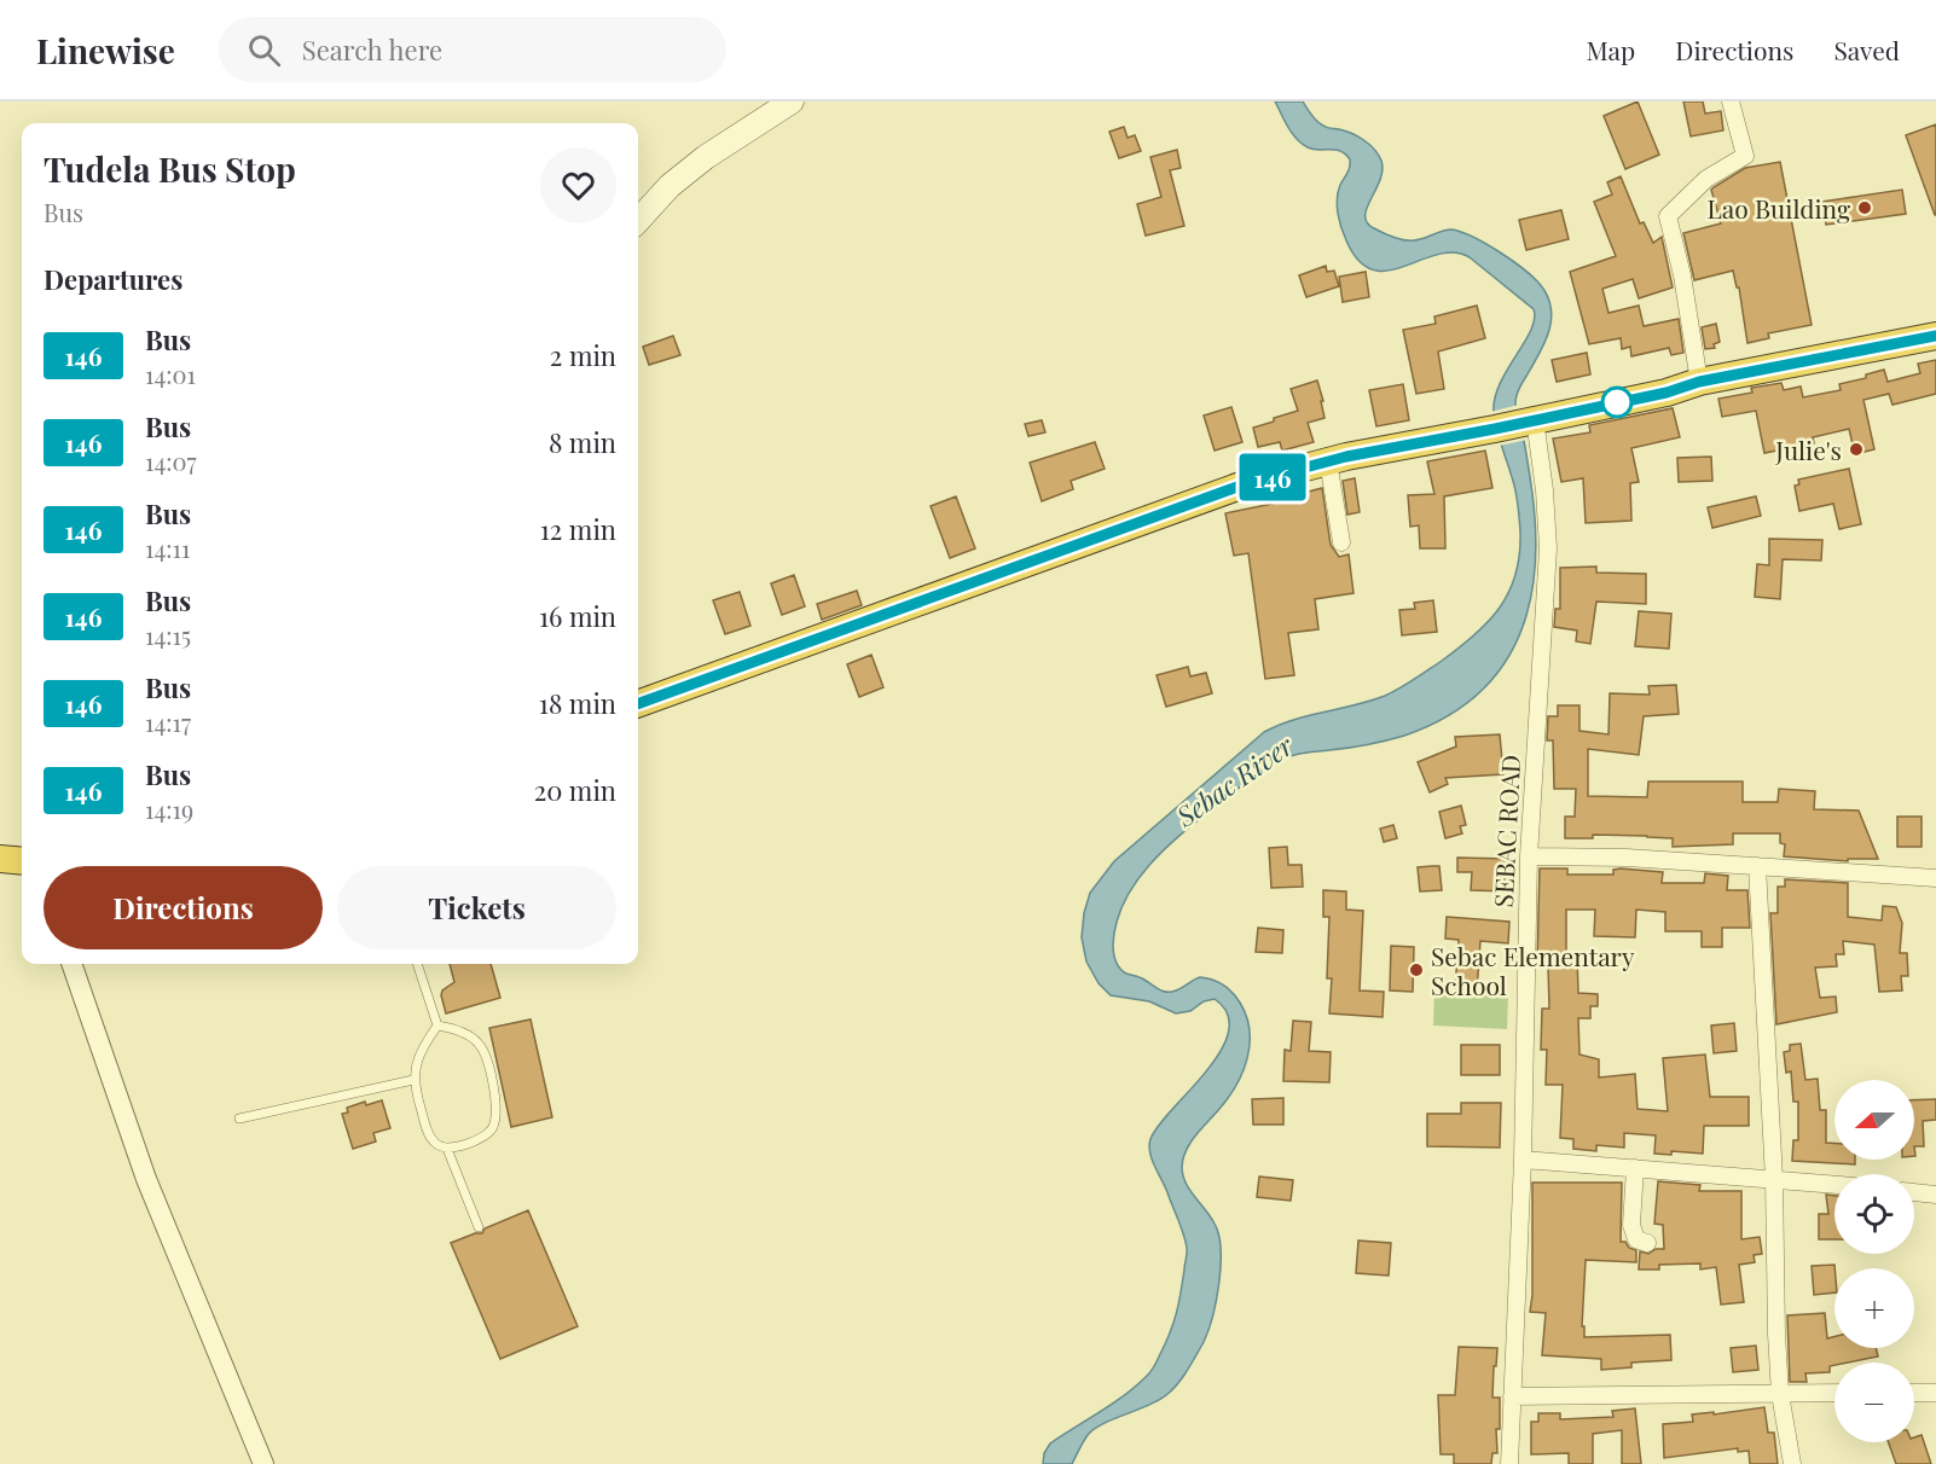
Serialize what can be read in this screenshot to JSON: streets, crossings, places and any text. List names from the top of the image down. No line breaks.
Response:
{"streets":{"street":["SEBAC ROAD"]},"water":["Sebac River"],"places":["Lao Building","Julie's","Sebac Elementary School"],"lines":["bus line 146"],"north":"left","page":{"header":"Linewise","search":"Search here","nav":["Map","Directions","Saved"],"on_map":"146","heading":[["Tudela Bus Stop","Bus"],"Departures"],"list":[{"mark":"146","name":"Bus","note":"14:01","value":"2 min"},{"mark":"146","name":"Bus","note":"14:07","value":"8 min"},{"mark":"146","name":"Bus","note":"14:11","value":"12 min"},{"mark":"146","name":"Bus","note":"14:15","value":"16 min"},{"mark":"146","name":"Bus","note":"14:17","value":"18 min"},{"mark":"146","name":"Bus","note":"14:19","value":"20 min"}],"buttons":["Directions","Tickets"],"map_buttons":["+","−"]}}
